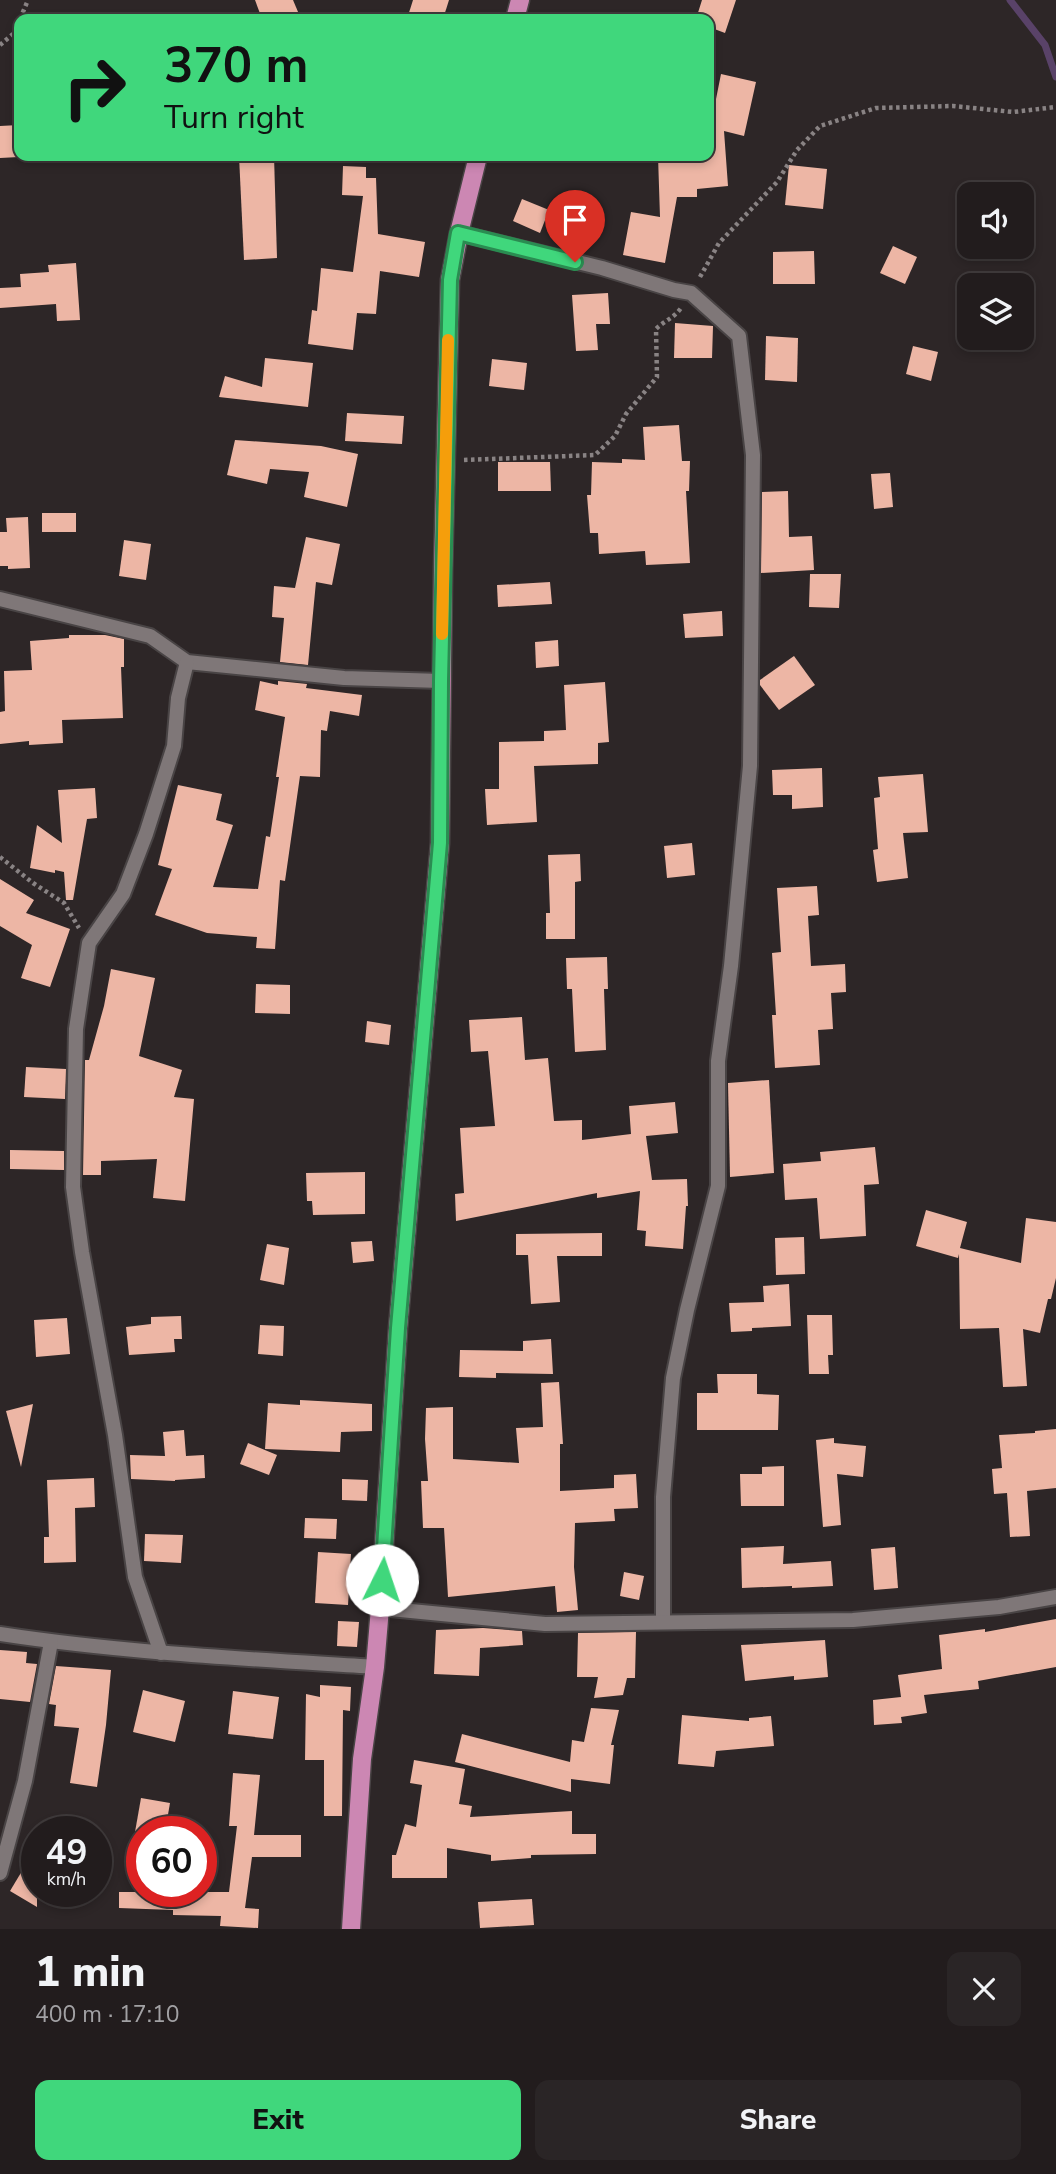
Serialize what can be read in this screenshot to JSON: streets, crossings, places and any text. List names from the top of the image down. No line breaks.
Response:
{"page":{"turn":["370 m","Turn right"],"speed":"49 km/h","limit":"60","heading":["1 min","400 m · 17:10"],"buttons":["Exit","Share"]}}
